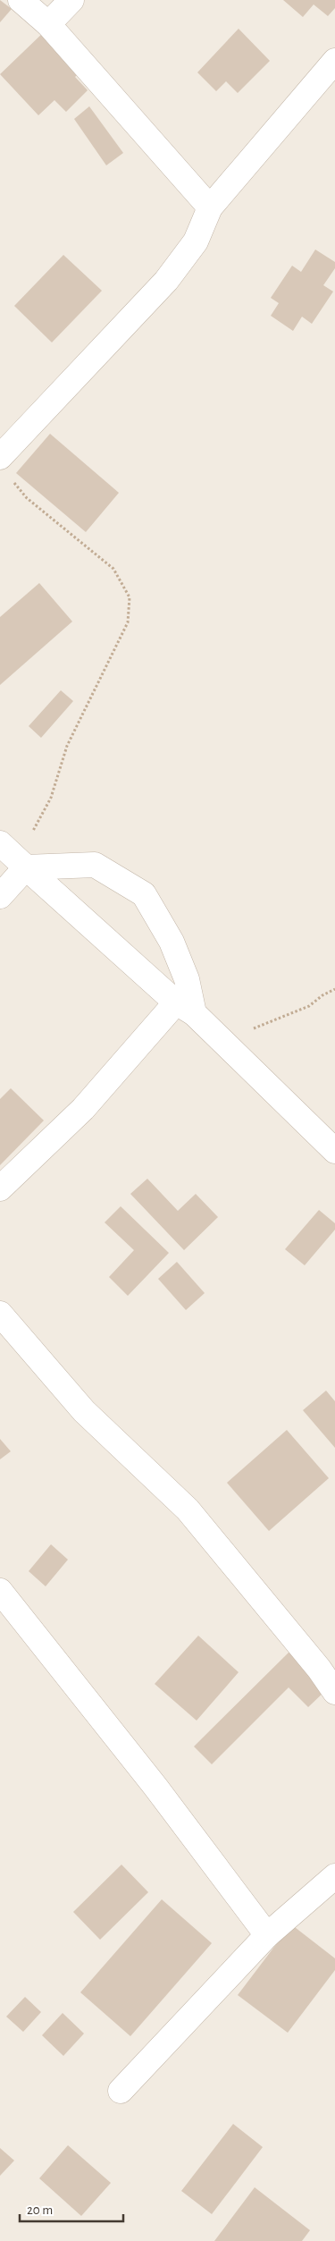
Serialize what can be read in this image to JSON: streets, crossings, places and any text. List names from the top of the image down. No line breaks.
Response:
{"scale_bar":"20 m"}
